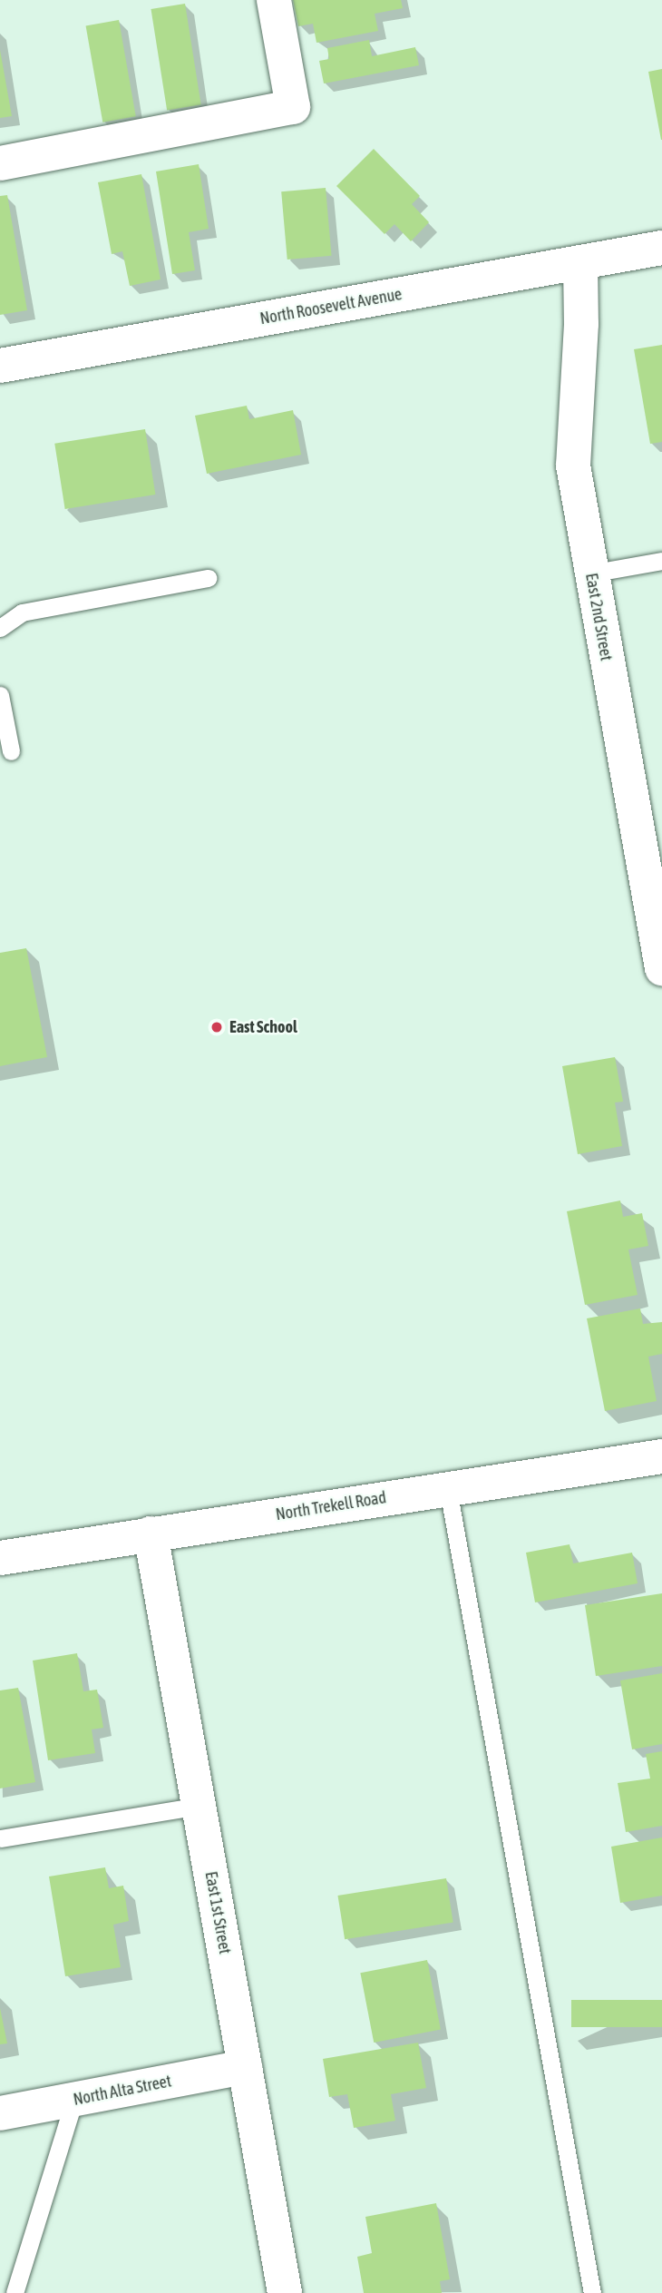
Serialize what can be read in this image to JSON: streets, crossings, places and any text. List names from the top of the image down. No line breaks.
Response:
{"streets":{"street":["North Roosevelt Avenue","East 2nd Street","North Trekell Road","East 1st Street","North Alta Street"]},"crossings":[["North Roosevelt Avenue","East 2nd Street"],["North Trekell Road","East 1st Street"],["East 1st Street","North Alta Street"]],"places":["East School"]}
